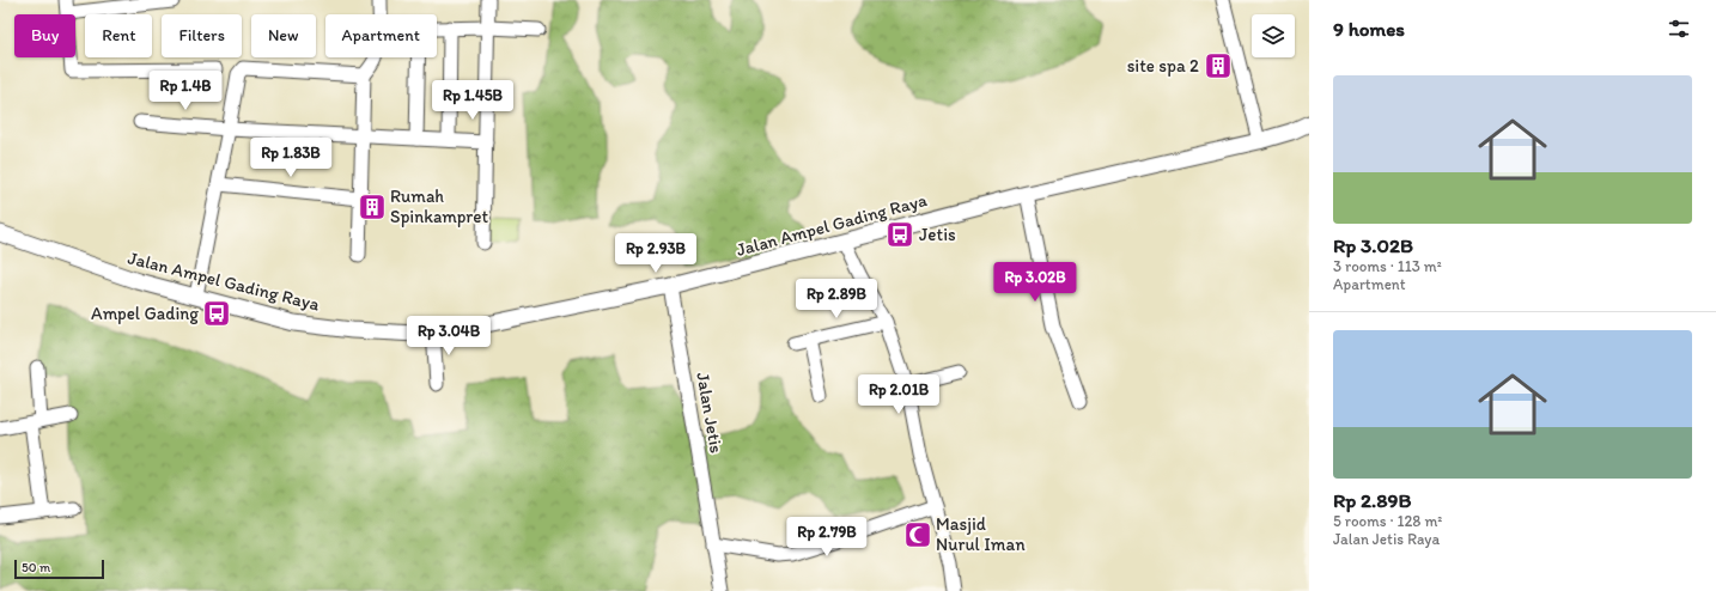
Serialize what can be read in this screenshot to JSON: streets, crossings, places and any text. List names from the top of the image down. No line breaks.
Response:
{"streets":{"main road":["Jalan Ampel Gading Raya"],"street":["Jalan Jetis"]},"crossings":[["Jalan Ampel Gading Raya","Jalan Jetis"]],"places":{"building":["site spa 2","Rumah Spinkampret"],"bus stop":["Jetis","Ampel Gading"],"mosque":["Masjid Nurul Iman"]},"scale_bar":"50 m","page":{"heading":"9 homes","chip":["Buy","Rent","Filters","New","Apartment"],"list":[{"name":"Rp 3.02B","note":"3 rooms · 113 m² · Apartment"},{"name":"Rp 2.89B","note":"5 rooms · 128 m² · Jalan Jetis Raya"}],"price":["Rp 1.4B","Rp 1.45B","Rp 1.83B","Rp 2.93B","Rp 3.02B","Rp 2.89B","Rp 3.04B","Rp 2.01B","Rp 2.79B"],"scale":"50 m"}}
